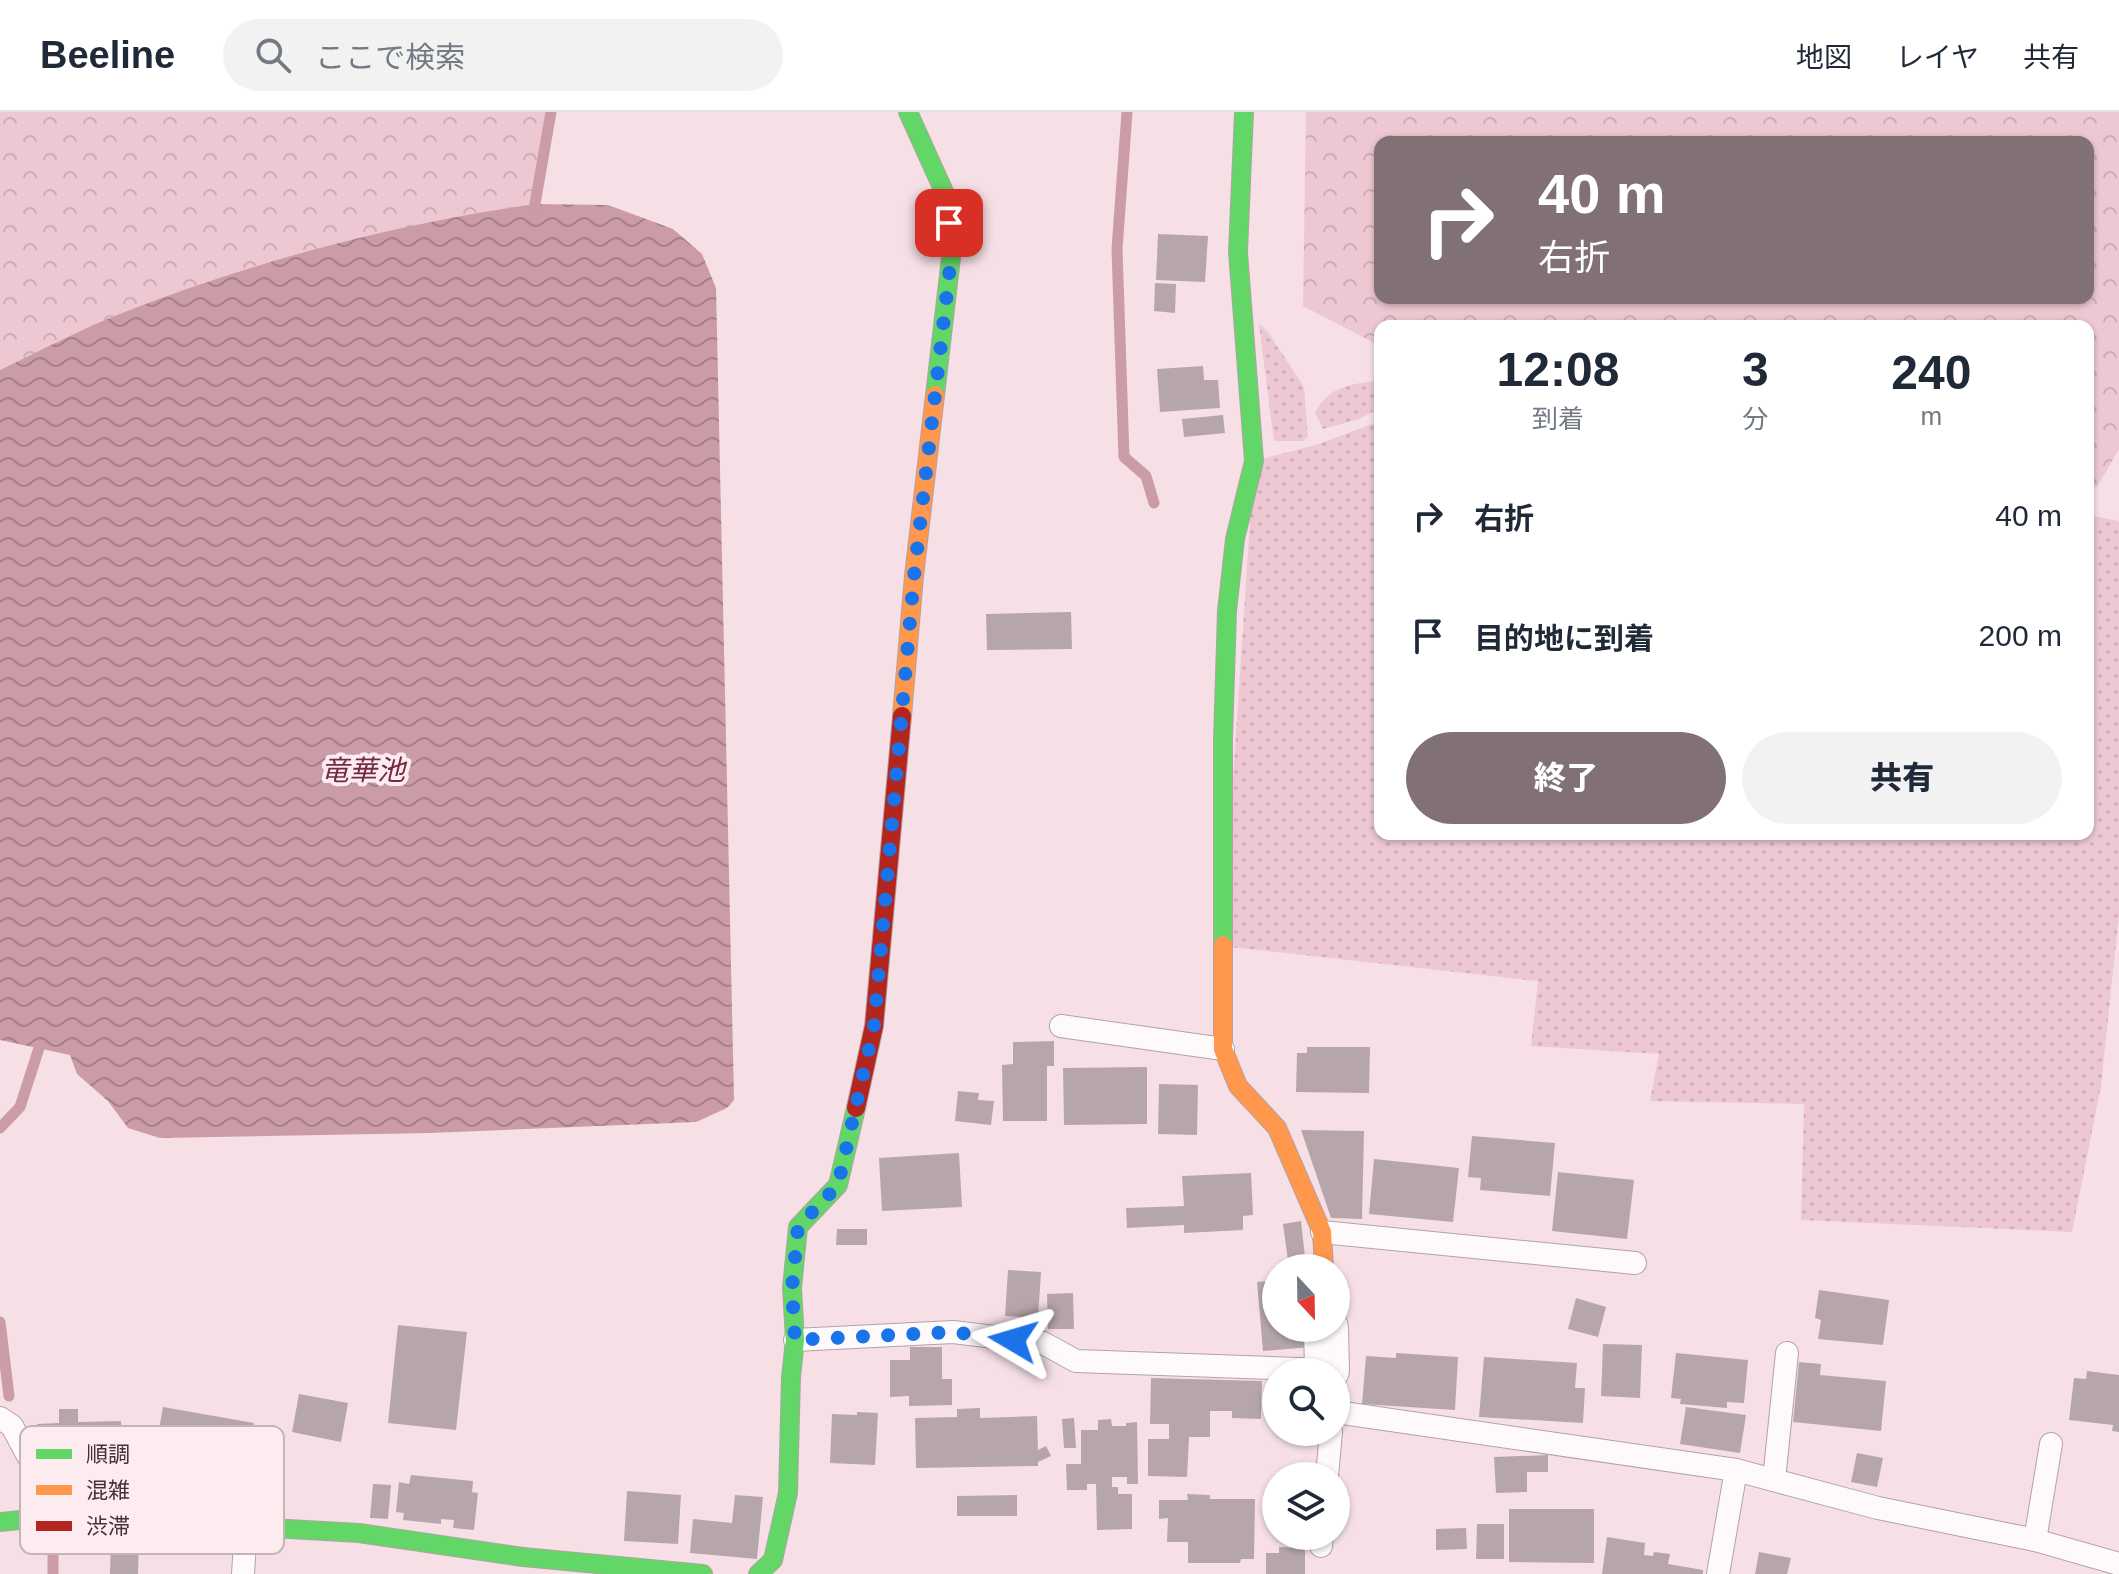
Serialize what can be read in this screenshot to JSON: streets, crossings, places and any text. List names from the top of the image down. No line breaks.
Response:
{"water":["竜華池"],"legend":["順調","混雑","渋滞"],"north":"bottom","page":{"header":"Beeline","search":"ここで検索","nav":["地図","レイヤ","共有"],"turn":["40 m","右折"],"eta":["12:08","到着","3","分","240","m"],"list":[{"name":"右折","value":"40 m"},{"name":"目的地に到着","value":"200 m"}],"buttons":["終了","共有"]}}
